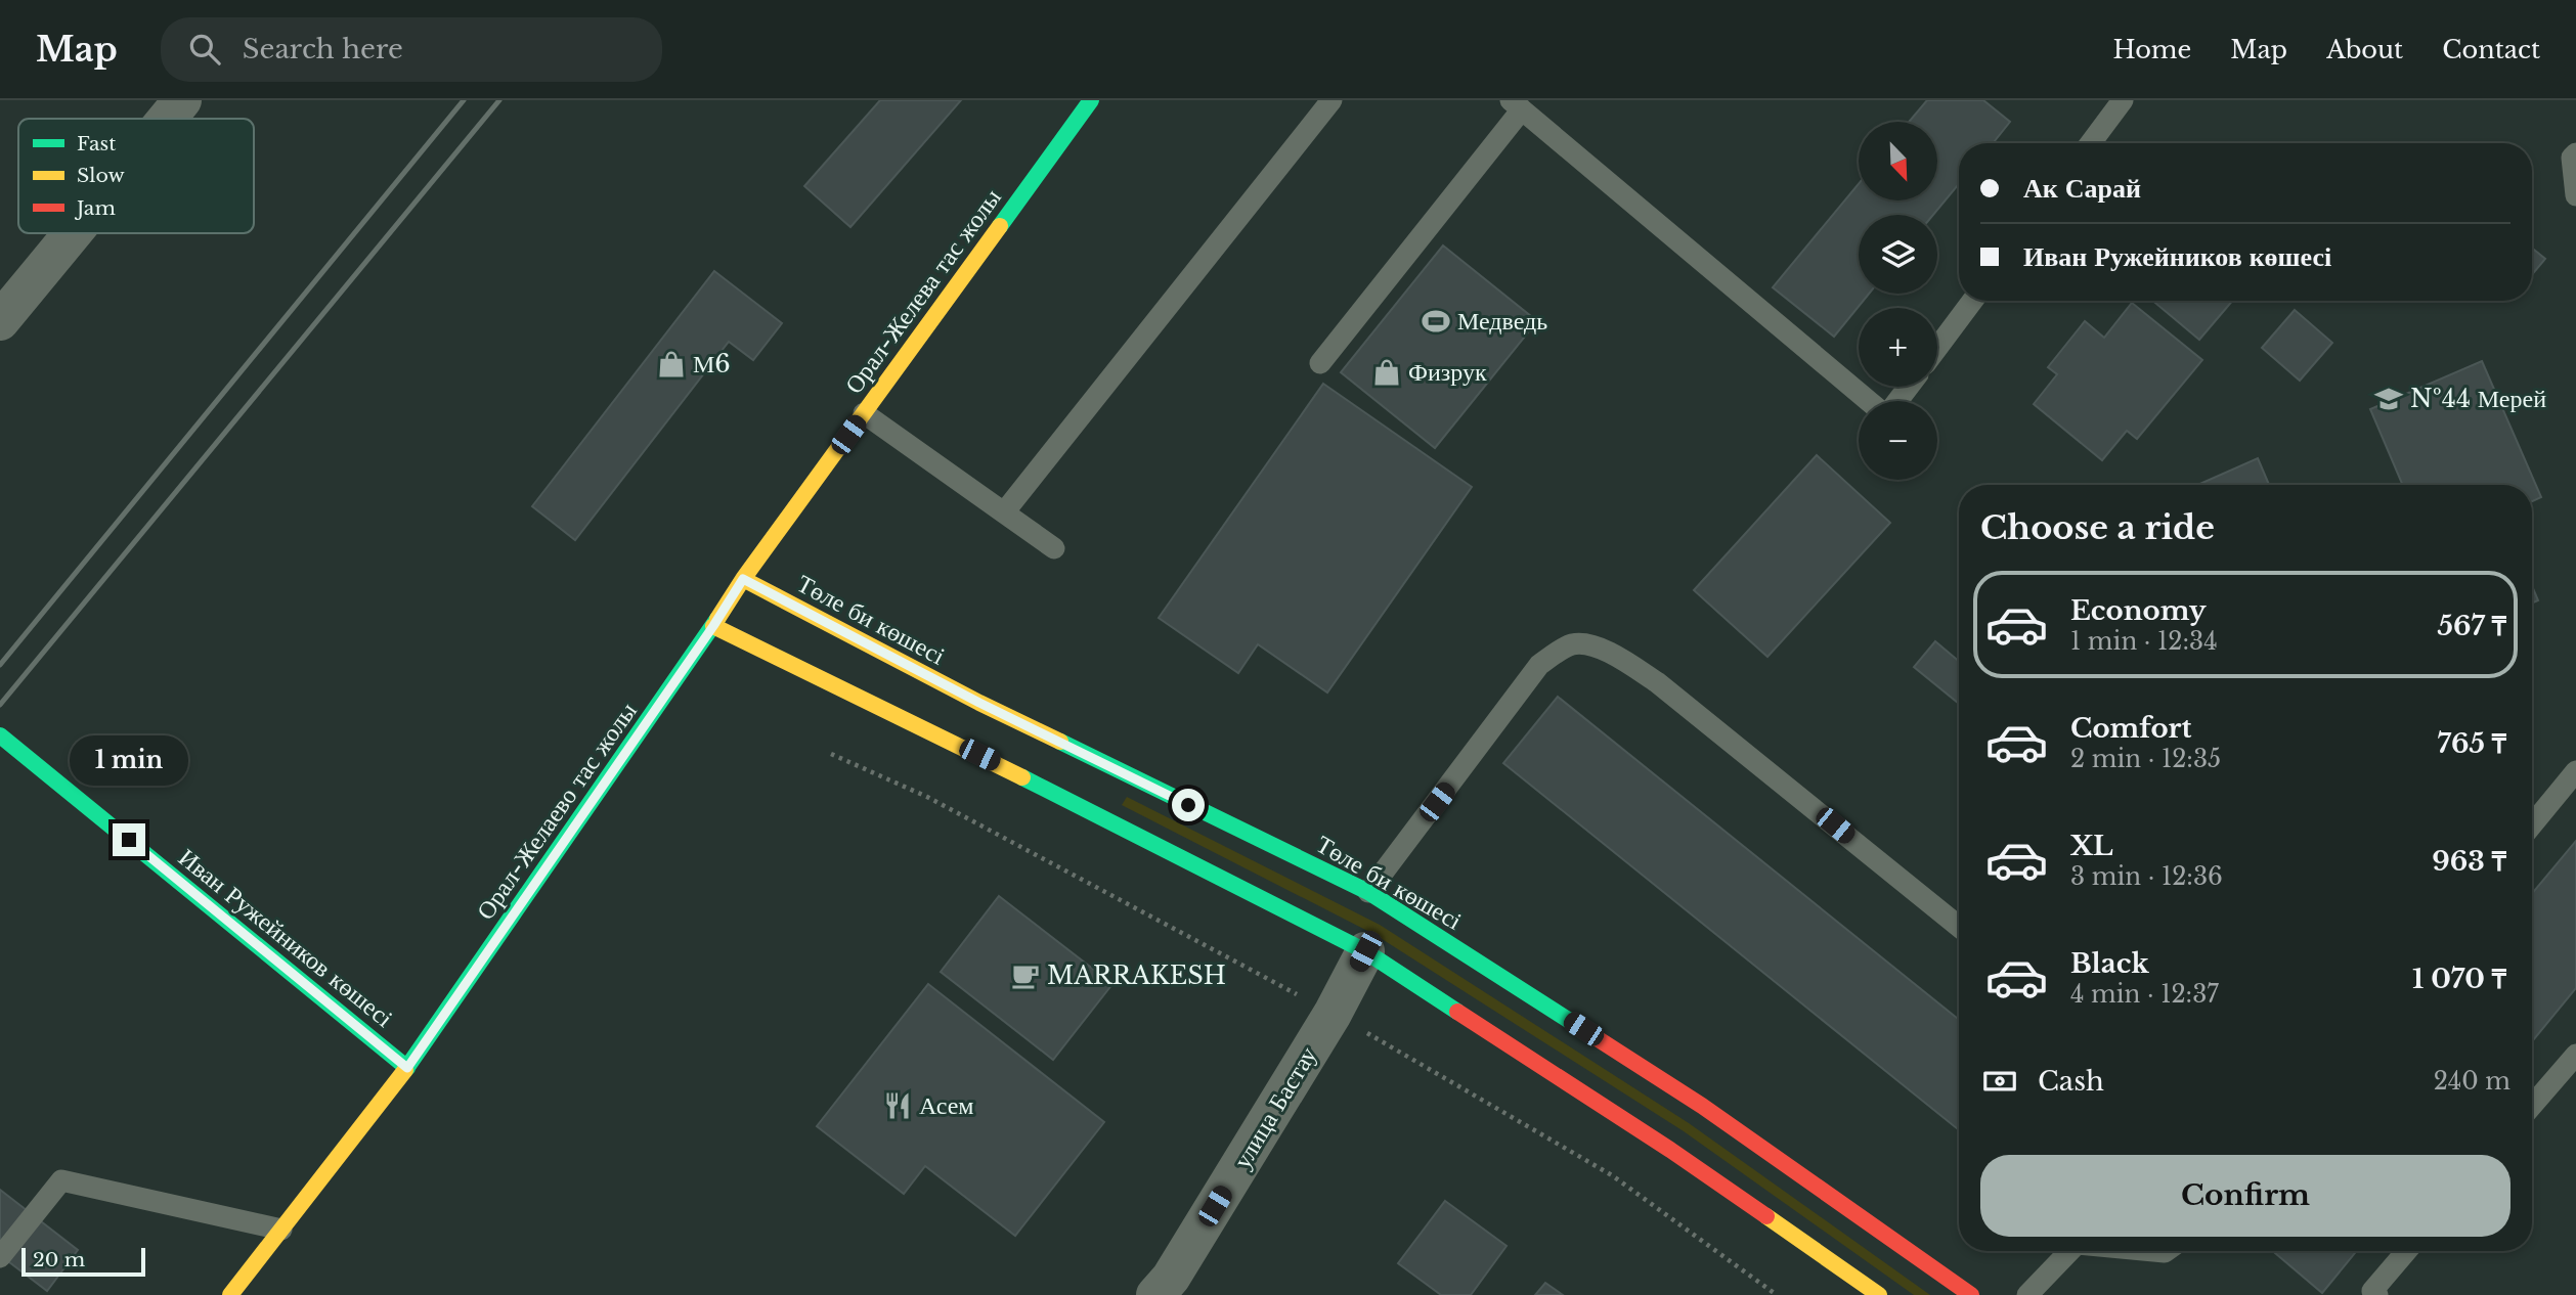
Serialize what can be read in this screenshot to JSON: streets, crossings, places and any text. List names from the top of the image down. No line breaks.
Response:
{"streets":{"main road":["Орал-Желева тас жолы","Төле би көшесі","Орал-Желаево тас жолы","Иван Ружейников көшесі"],"street":["улица Бастау"]},"crossings":[["Орал-Желева тас жолы","Төле би көшесі"],["Орал-Желева тас жолы","Орал-Желаево тас жолы"],["Төле би көшесі","Орал-Желаево тас жолы"],["Орал-Желаево тас жолы","Иван Ружейников көшесі"]],"places":{"sports":["Медведь"],"shop":["М6","Физрук"],"school or university":["№44 Мерей"],"cafe":["MARRAKESH"],"restaurant":["Асем"]},"legend":["Fast","Slow","Jam"],"scale_bar":"20 m","north":"bottom right","page":{"header":"Map","search":"Search here","nav":["Home","Map","About","Contact"],"map_buttons":["+","−"],"banner":["Ак Сарай","Иван Ружейников көшесі"],"heading":"Choose a ride","list":[{"name":"Economy","note":"1 min · 12:34","value":"567 ₸"},{"name":"Comfort","note":"2 min · 12:35","value":"765 ₸"},{"name":"XL","note":"3 min · 12:36","value":"963 ₸"},{"name":"Black","note":"4 min · 12:37","value":"1 070 ₸"}],"bubble":"1 min","pay":["Cash","240 m"],"buttons":"Confirm","scale":"20 m"}}
